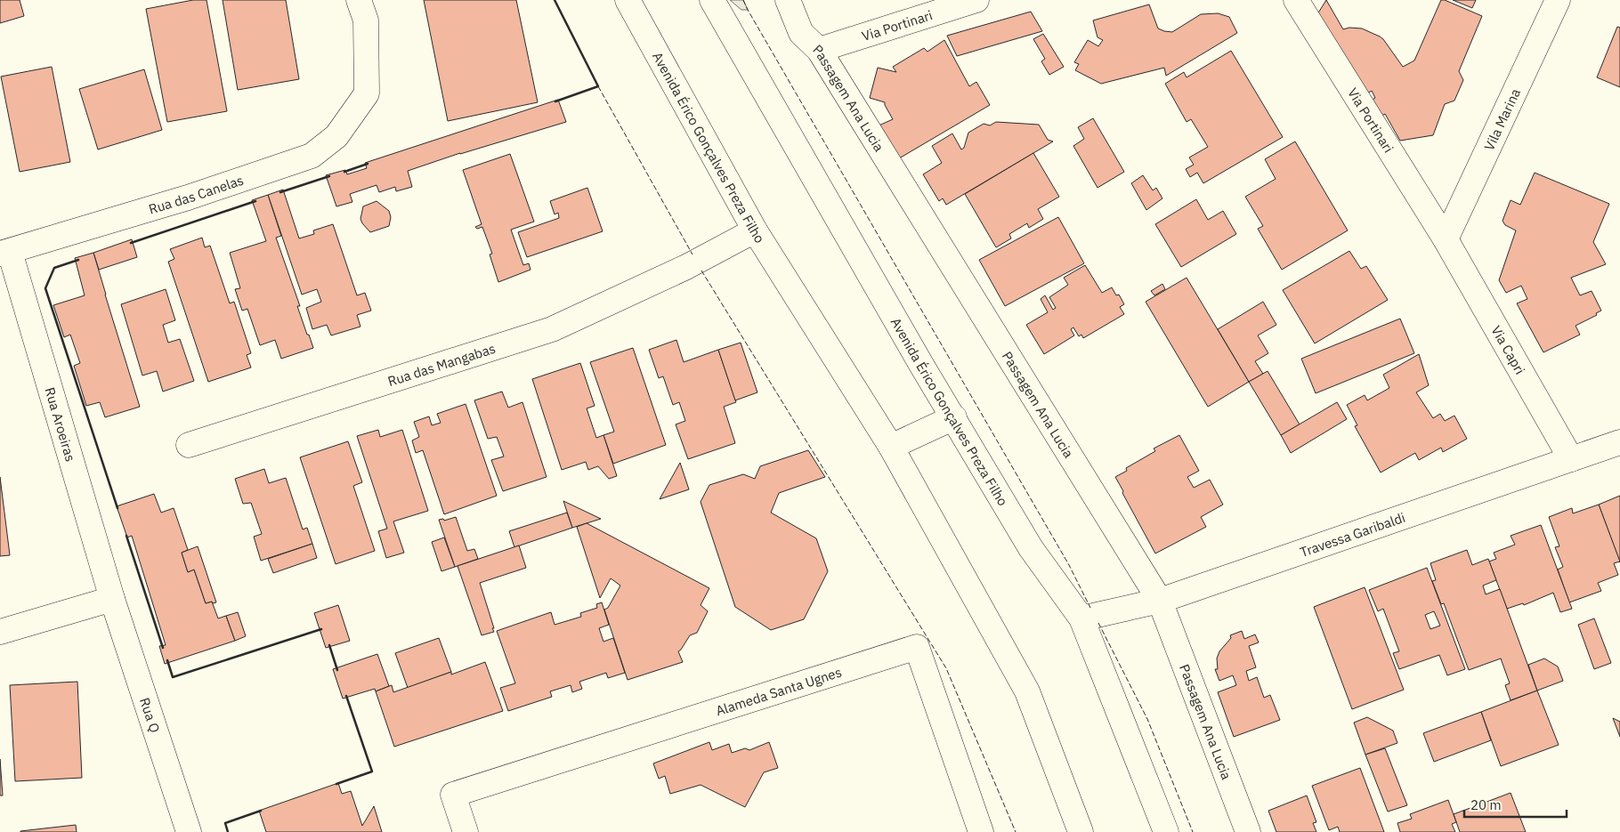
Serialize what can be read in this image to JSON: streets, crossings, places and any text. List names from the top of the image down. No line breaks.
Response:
{"streets":{"street":["Via Portinari","Passagem Ana Lucia","Vila Marina","Avenida Érico Gonçalves Preza Filho","Rua das Canelas","Via Capri","Rua das Mangabas","Rua Aroeiras","Travessa Garibaldi","Alameda Santa Ugnes","Rua Q"]},"crossings":[["Via Portinari","Passagem Ana Lucia"],["Via Portinari","Vila Marina"],["Via Portinari","Via Capri"],["Passagem Ana Lucia","Travessa Garibaldi"],["Vila Marina","Via Capri"],["Avenida Érico Gonçalves Preza Filho","Rua das Mangabas"],["Avenida Érico Gonçalves Preza Filho","Travessa Garibaldi"],["Rua das Canelas","Rua Aroeiras"],["Via Capri","Travessa Garibaldi"],["Rua Aroeiras","Rua Q"]],"scale_bar":"20 m"}
